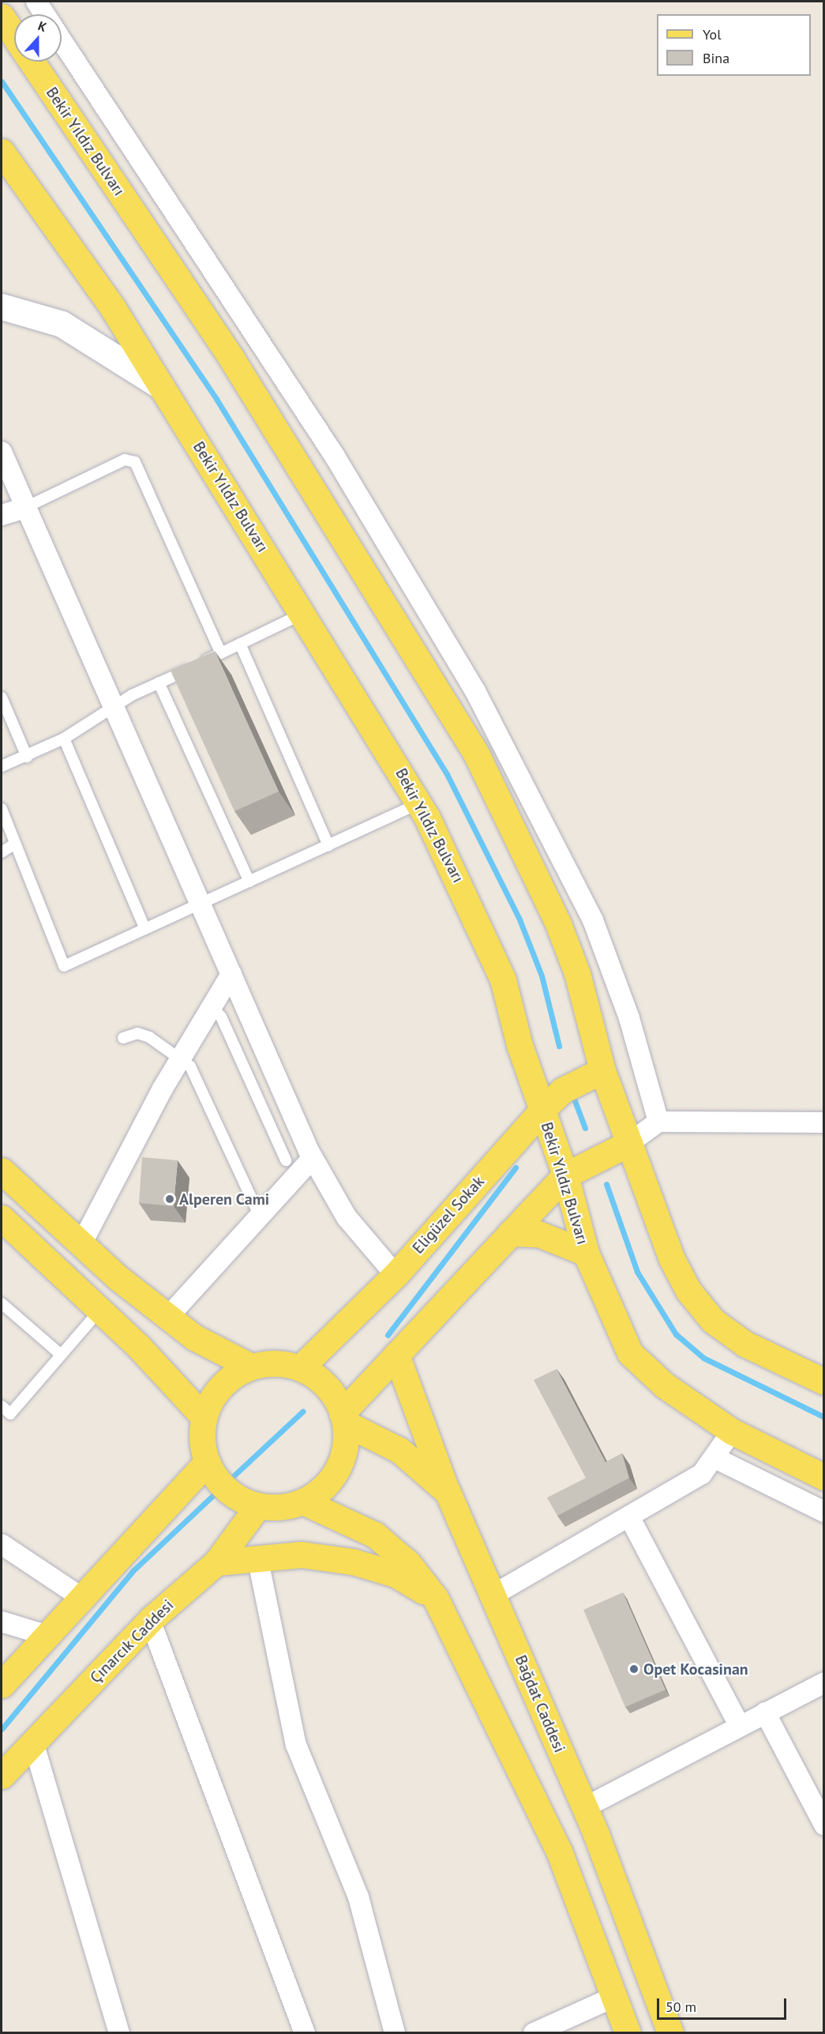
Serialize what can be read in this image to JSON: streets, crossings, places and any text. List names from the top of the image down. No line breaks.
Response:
{"streets":{"main road":["Bekir Yıldız Bulvarı","Eligüzel Sokak","Çınarcık Caddesi","Bağdat Caddesi"]},"crossings":[["Bekir Yıldız Bulvarı","Eligüzel Sokak"],["Eligüzel Sokak","Çınarcık Caddesi"],["Eligüzel Sokak","Bağdat Caddesi"],["Çınarcık Caddesi","Bağdat Caddesi"]],"places":["Alperen Cami","Opet Kocasinan"],"legend":["Yol","Bina"],"scale_bar":"50 m","north":"top"}
